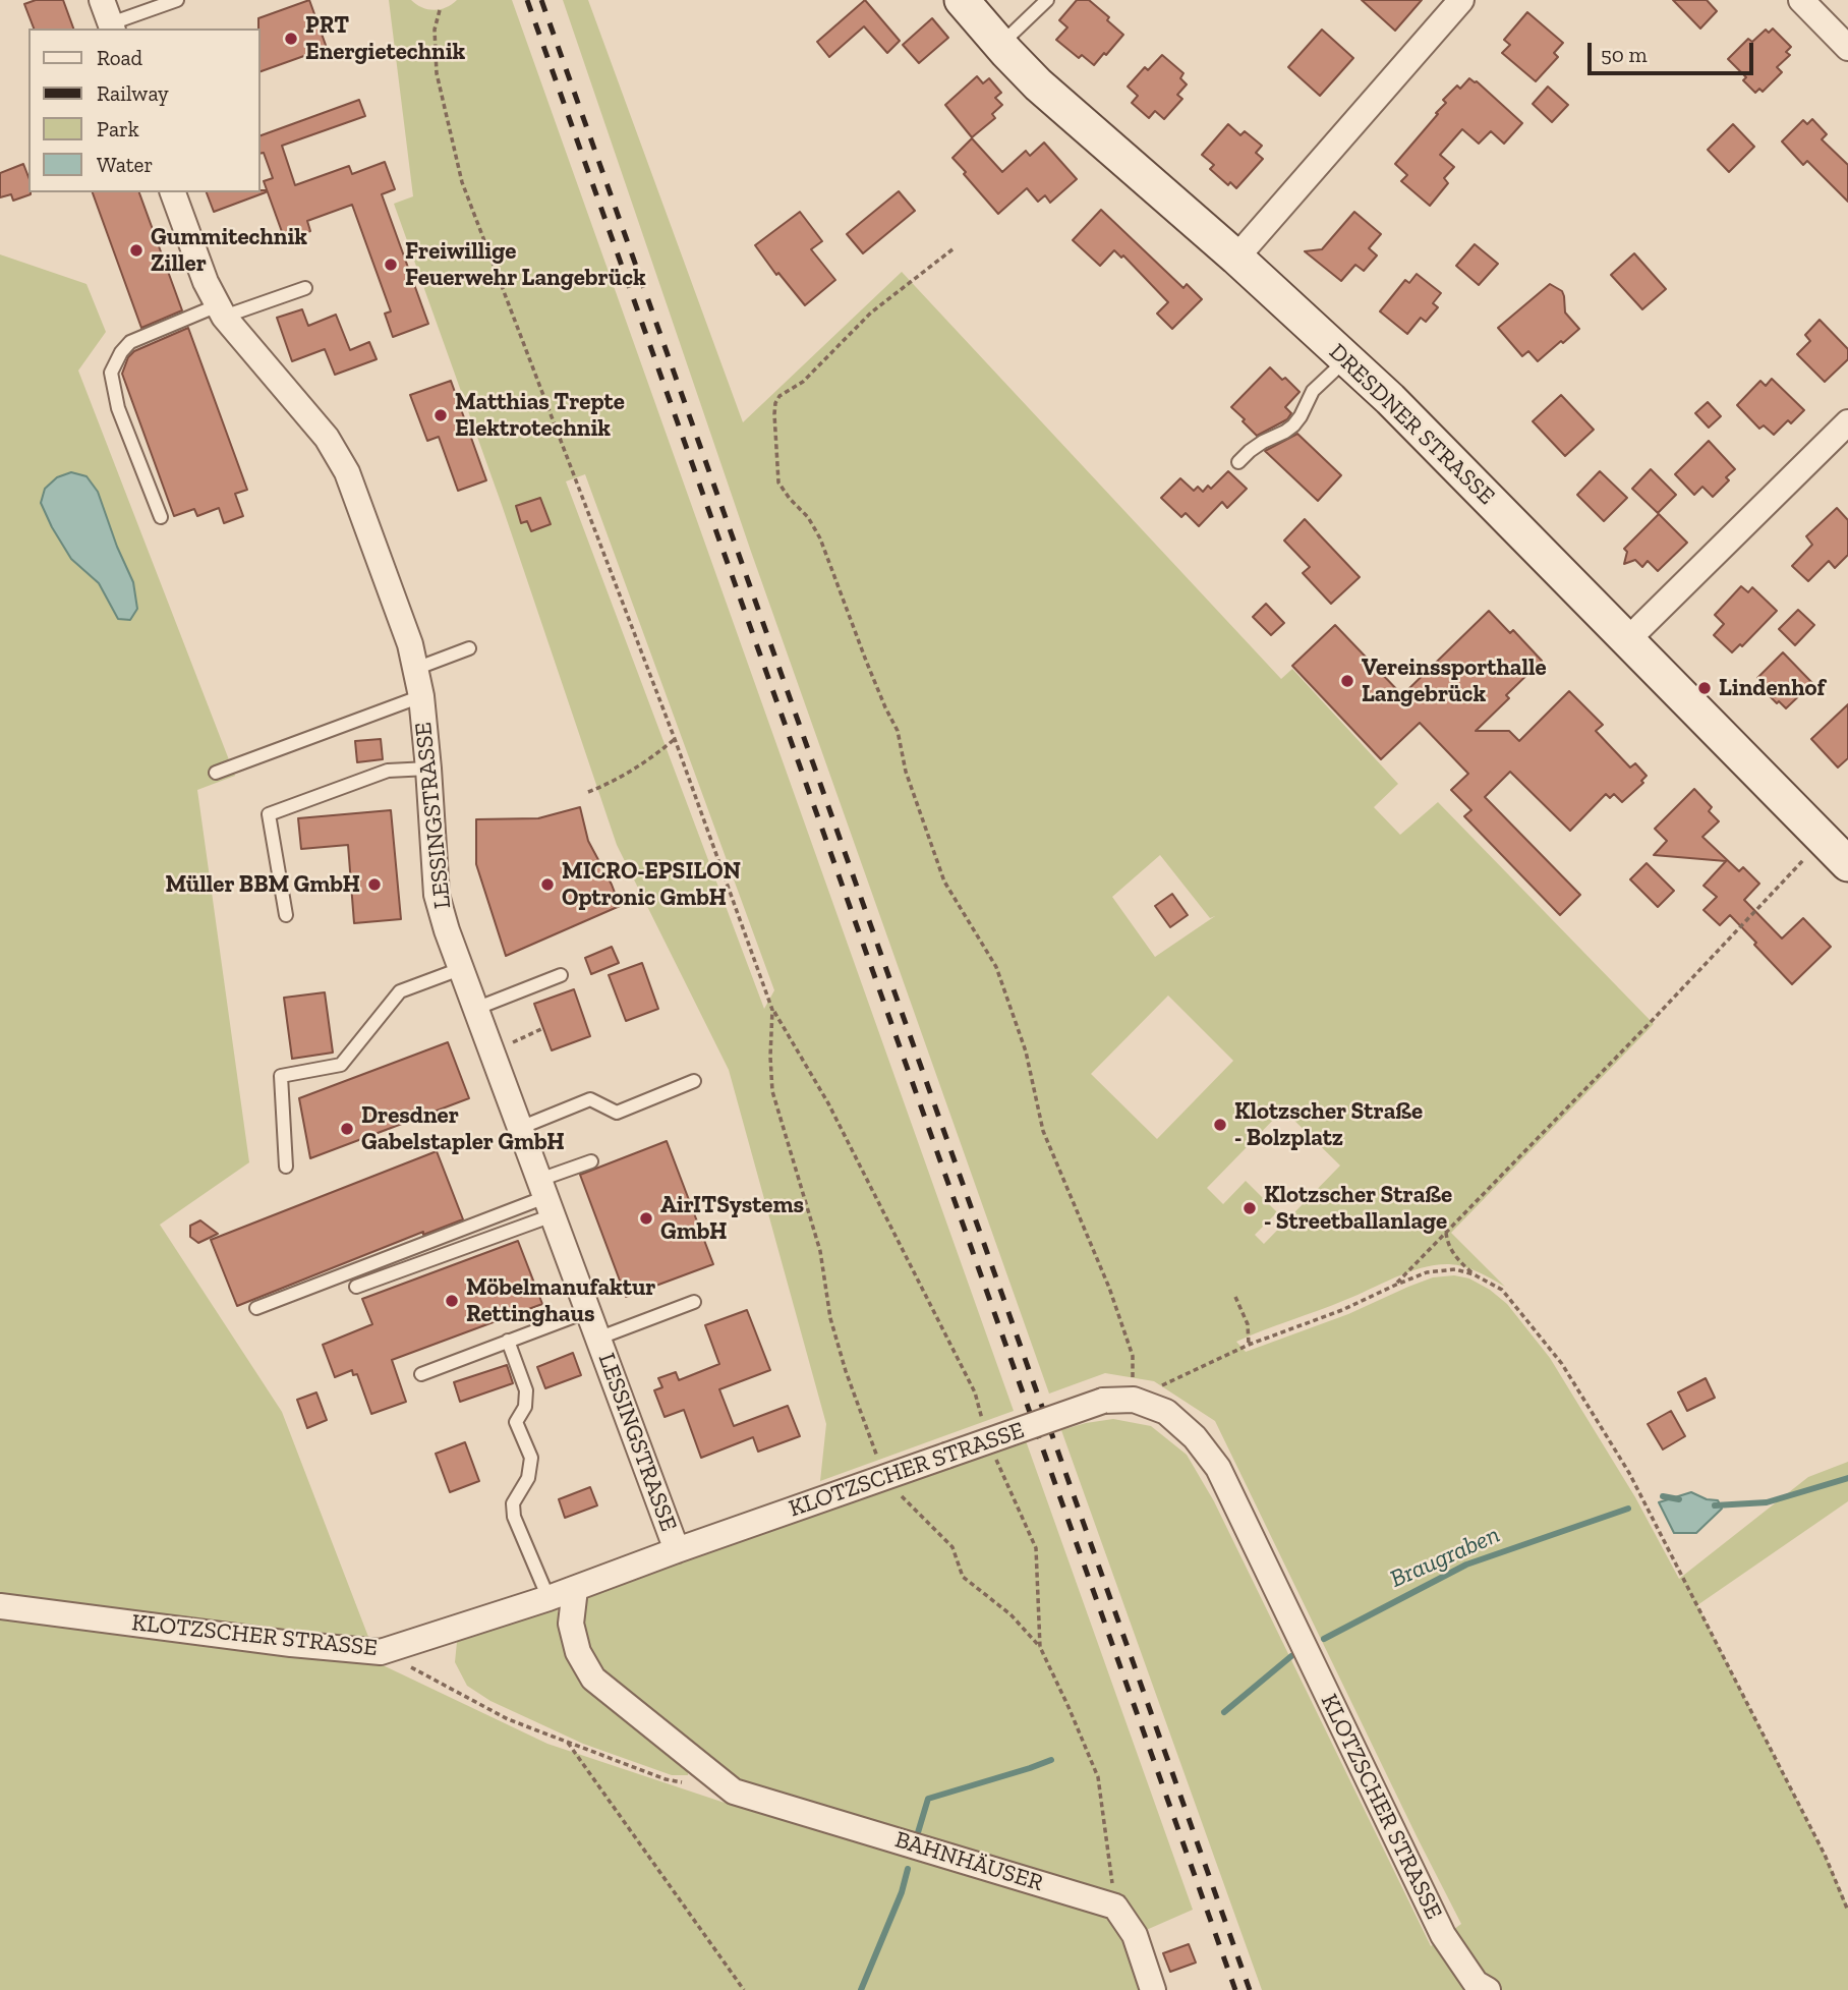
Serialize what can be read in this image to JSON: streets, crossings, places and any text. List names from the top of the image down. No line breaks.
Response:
{"streets":{"main road":["DRESDNER STRASSE"],"street":["LESSINGSTRASSE","KLOTZSCHER STRASSE","BAHNHÄUSER"]},"crossings":[["LESSINGSTRASSE","KLOTZSCHER STRASSE"],["KLOTZSCHER STRASSE","BAHNHÄUSER"]],"water":["Braugraben"],"places":["PRT Energietechnik","Gummitechnik Ziller","Freiwillige Feuerwehr Langebrück","Matthias Trepte Elektrotechnik","Vereinssporthalle Langebrück","Lindenhof","Müller BBM GmbH","MICRO-EPSILON Optronic GmbH","Klotzscher Straße - Bolzplatz","Dresdner Gabelstapler GmbH","Klotzscher Straße - Streetballanlage","AirITSystems GmbH","Möbelmanufaktur Rettinghaus"],"legend":["Road","Railway","Park","Water"],"scale_bar":"50 m"}
